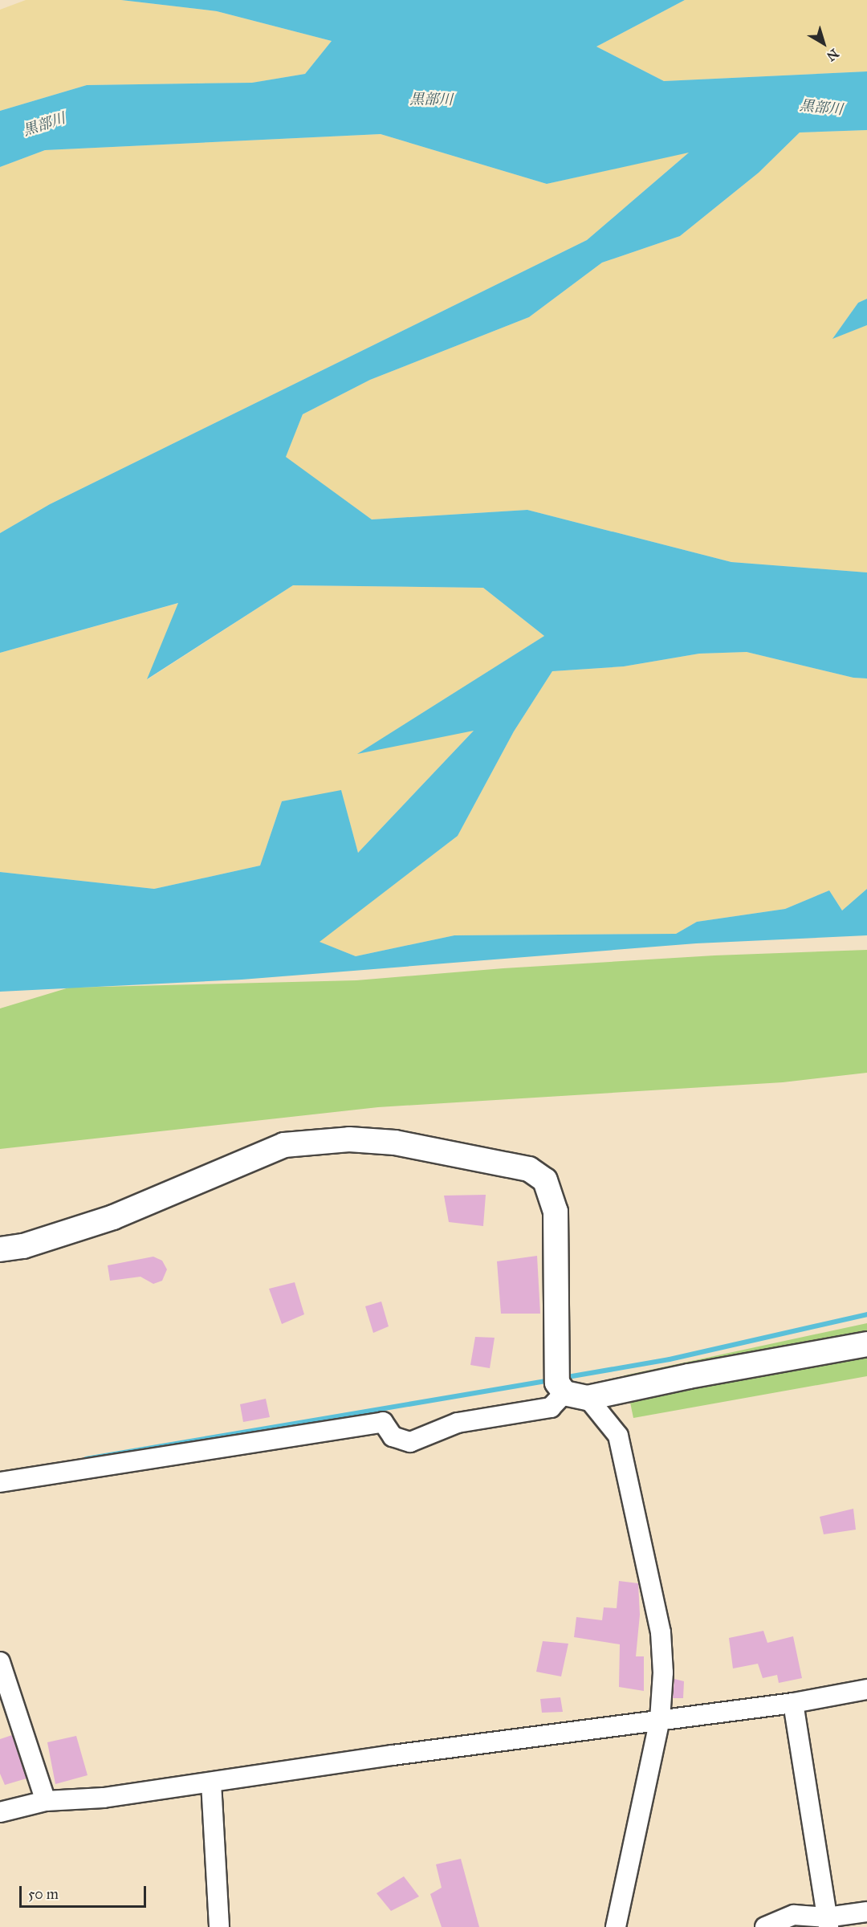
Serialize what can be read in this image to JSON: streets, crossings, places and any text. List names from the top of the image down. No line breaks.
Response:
{"water":["黒部川"],"scale_bar":"50 m","north":"bottom right"}
